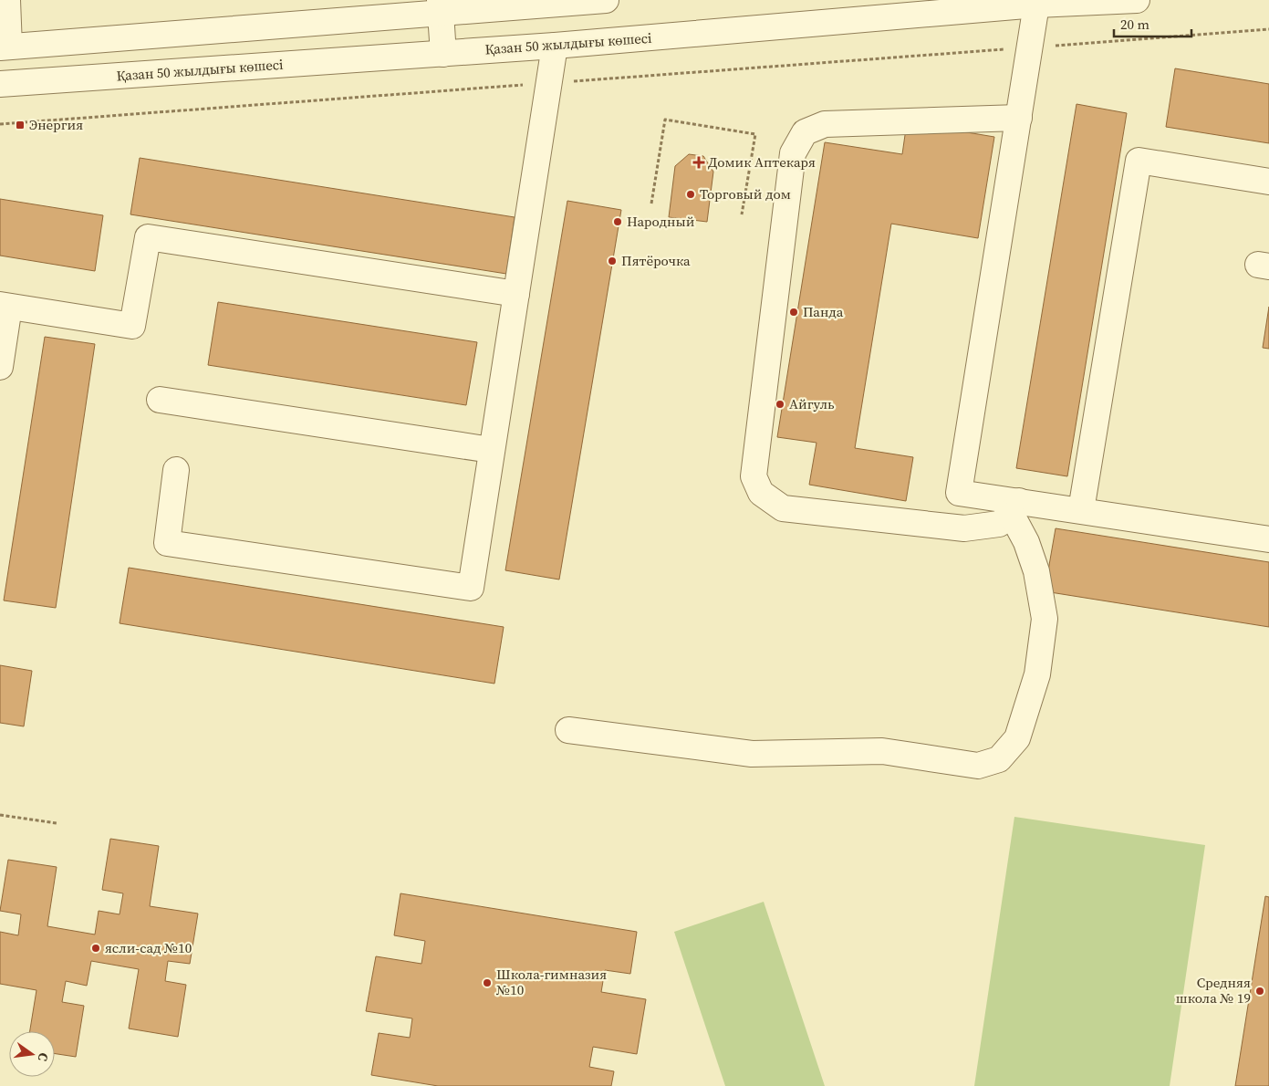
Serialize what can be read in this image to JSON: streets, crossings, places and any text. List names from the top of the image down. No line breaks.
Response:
{"streets":{"street":["Қазан 50 жылдығы көшесі"]},"places":{"transit":["Энергия"],"health":["Домик Аптекаря"],"other":["Торговый дом","Народный","Пятёрочка","Панда","Айгуль","ясли-сад №10","Школа-гимназия №10","Средняя школа № 19"]},"scale_bar":"20 m","north":"right"}
